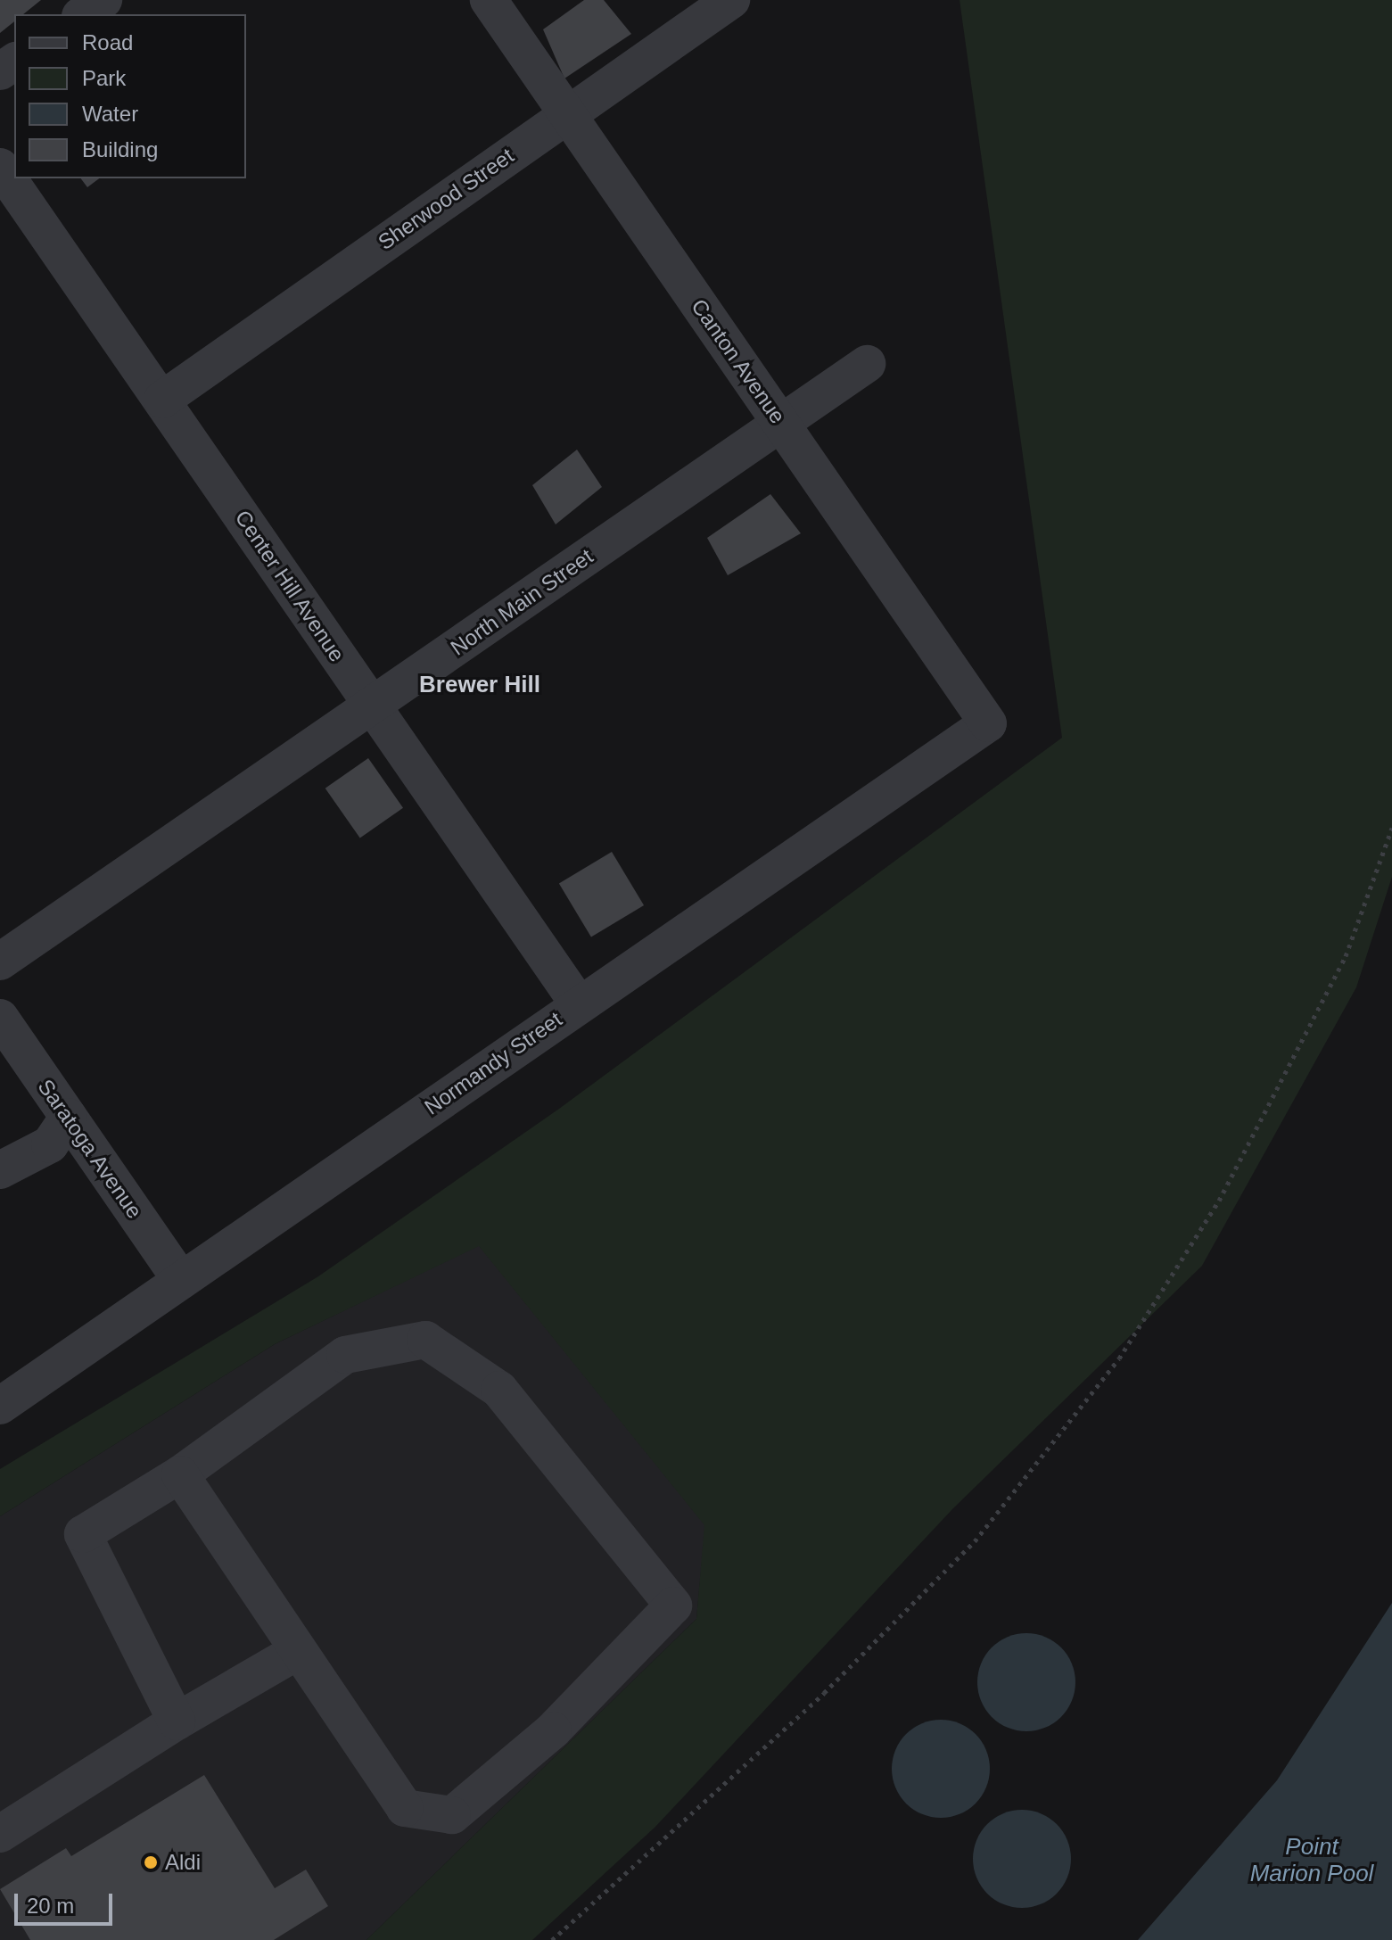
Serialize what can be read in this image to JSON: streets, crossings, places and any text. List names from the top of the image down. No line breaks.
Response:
{"streets":{"street":["Sherwood Street","Canton Avenue","Center Hill Avenue","North Main Street","Normandy Street","Saratoga Avenue"]},"crossings":[["Sherwood Street","Canton Avenue"],["Sherwood Street","Center Hill Avenue"],["Canton Avenue","North Main Street"],["Canton Avenue","Normandy Street"],["Center Hill Avenue","North Main Street"],["Center Hill Avenue","Normandy Street"],["Normandy Street","Saratoga Avenue"]],"districts":["Brewer Hill"],"water":["Point Marion Pool"],"places":["Aldi"],"legend":["Road","Park","Water","Building"],"scale_bar":"20 m"}
